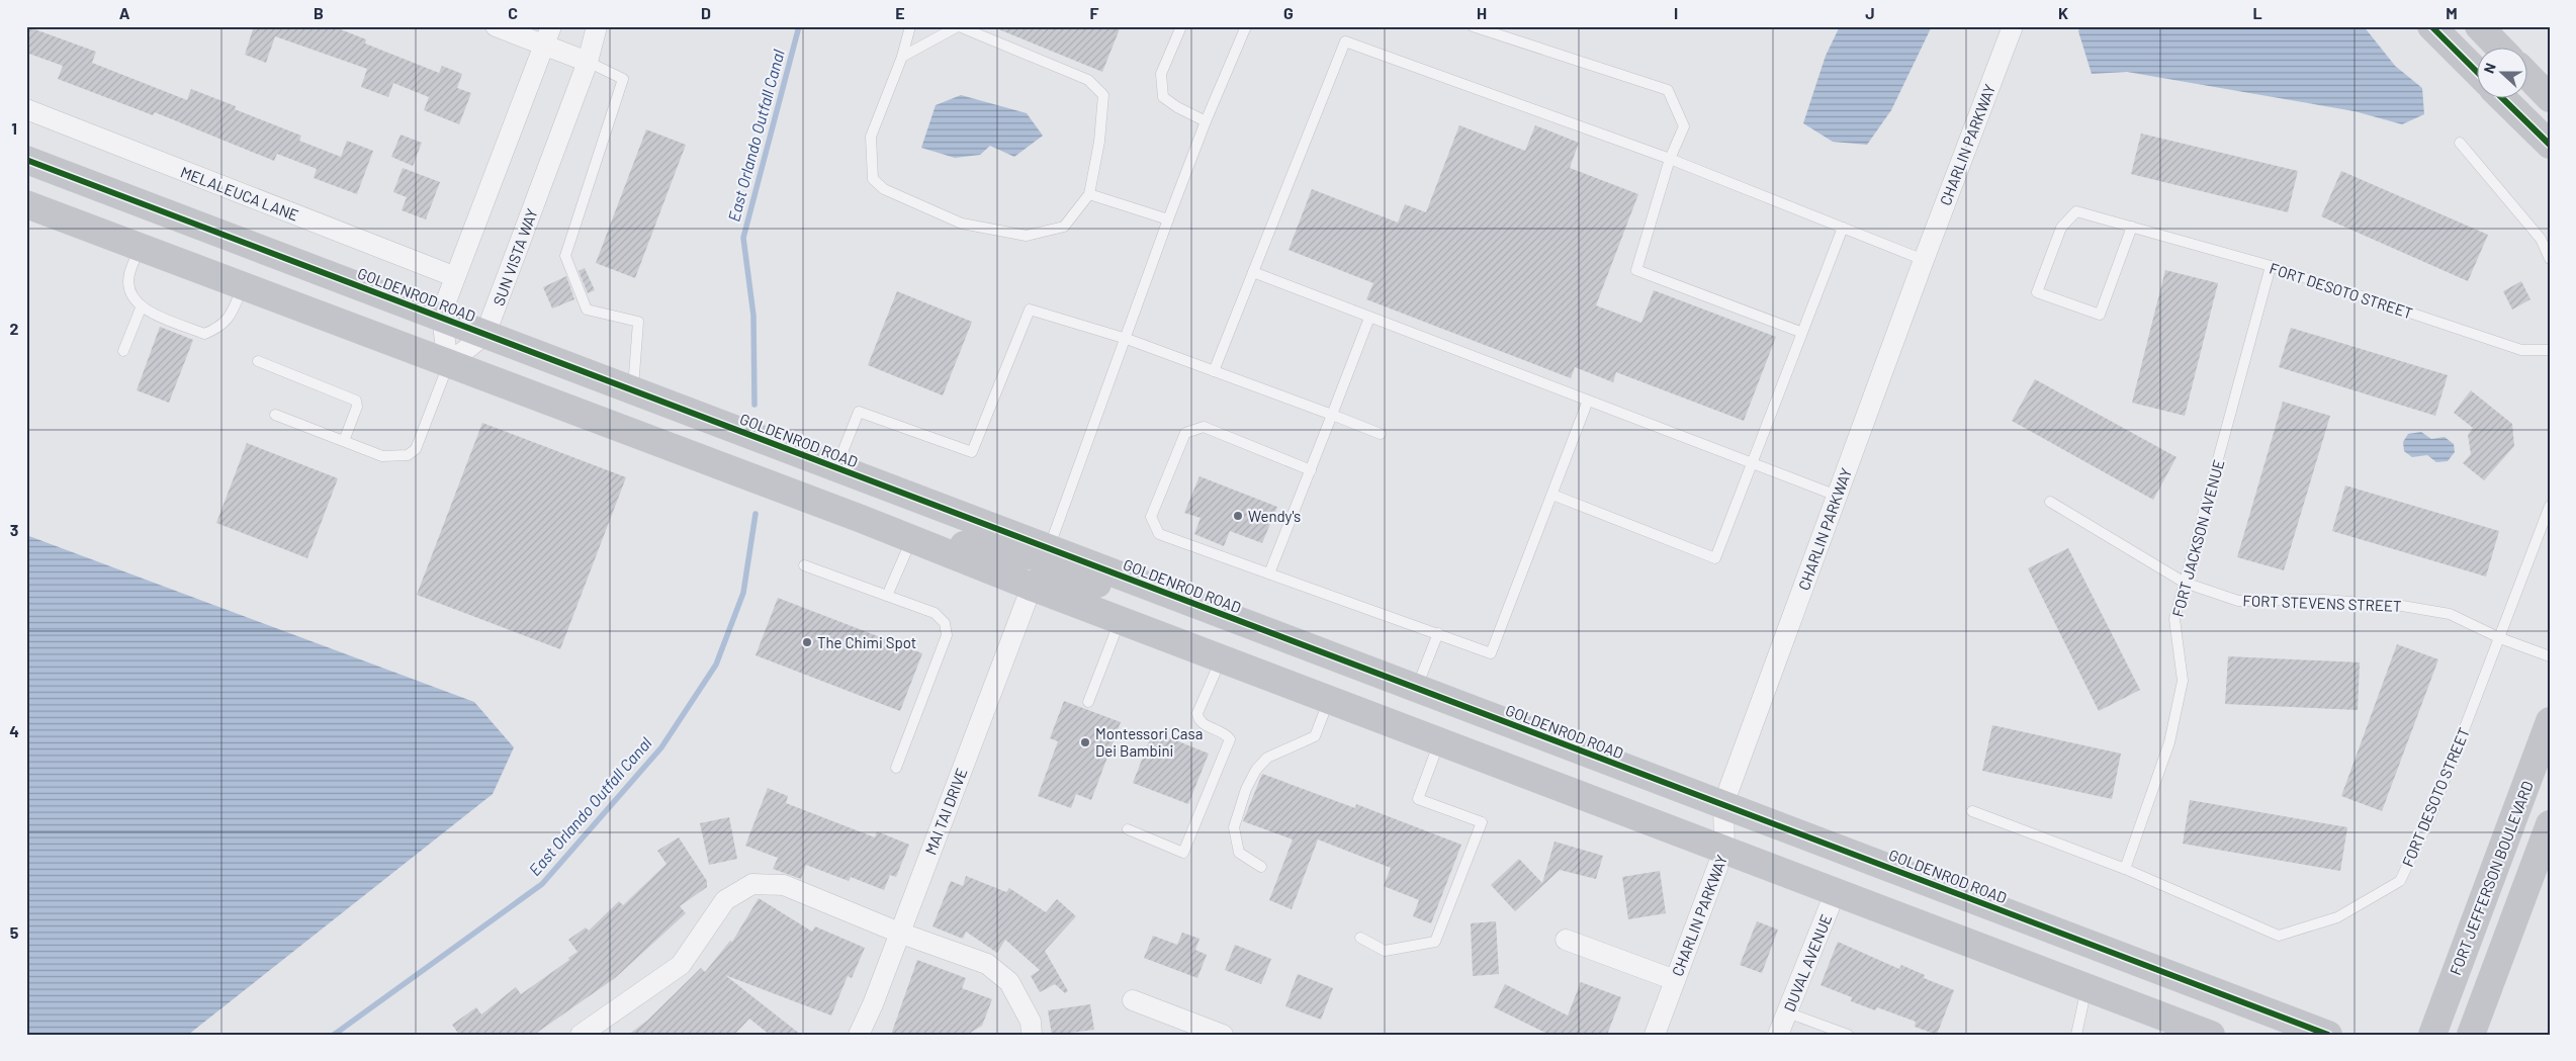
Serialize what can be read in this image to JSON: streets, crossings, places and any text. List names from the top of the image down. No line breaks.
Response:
{"streets":{"main road":["GOLDENROD ROAD","FORT JEFFERSON BOULEVARD"],"street":["CHARLIN PARKWAY","MELALEUCA LANE","SUN VISTA WAY","MAI TAI DRIVE","DUVAL AVENUE"],"lane":["FORT DESOTO STREET","FORT JACKSON AVENUE","FORT STEVENS STREET"]},"crossings":[["CHARLIN PARKWAY","GOLDENROD ROAD"],["SUN VISTA WAY","GOLDENROD ROAD"],["FORT DESOTO STREET","FORT JACKSON AVENUE"],["FORT DESOTO STREET","FORT STEVENS STREET"],["FORT JACKSON AVENUE","FORT STEVENS STREET"]],"water":["East Orlando Outfall Canal"],"places":["Wendy's","The Chimi Spot","Montessori Casa Dei Bambini"],"north":"left","grid":{"columns":["A","B","C","D","E","F","G","H","I","J","K","L","M"],"rows":["1","2","3","4","5"]}}
